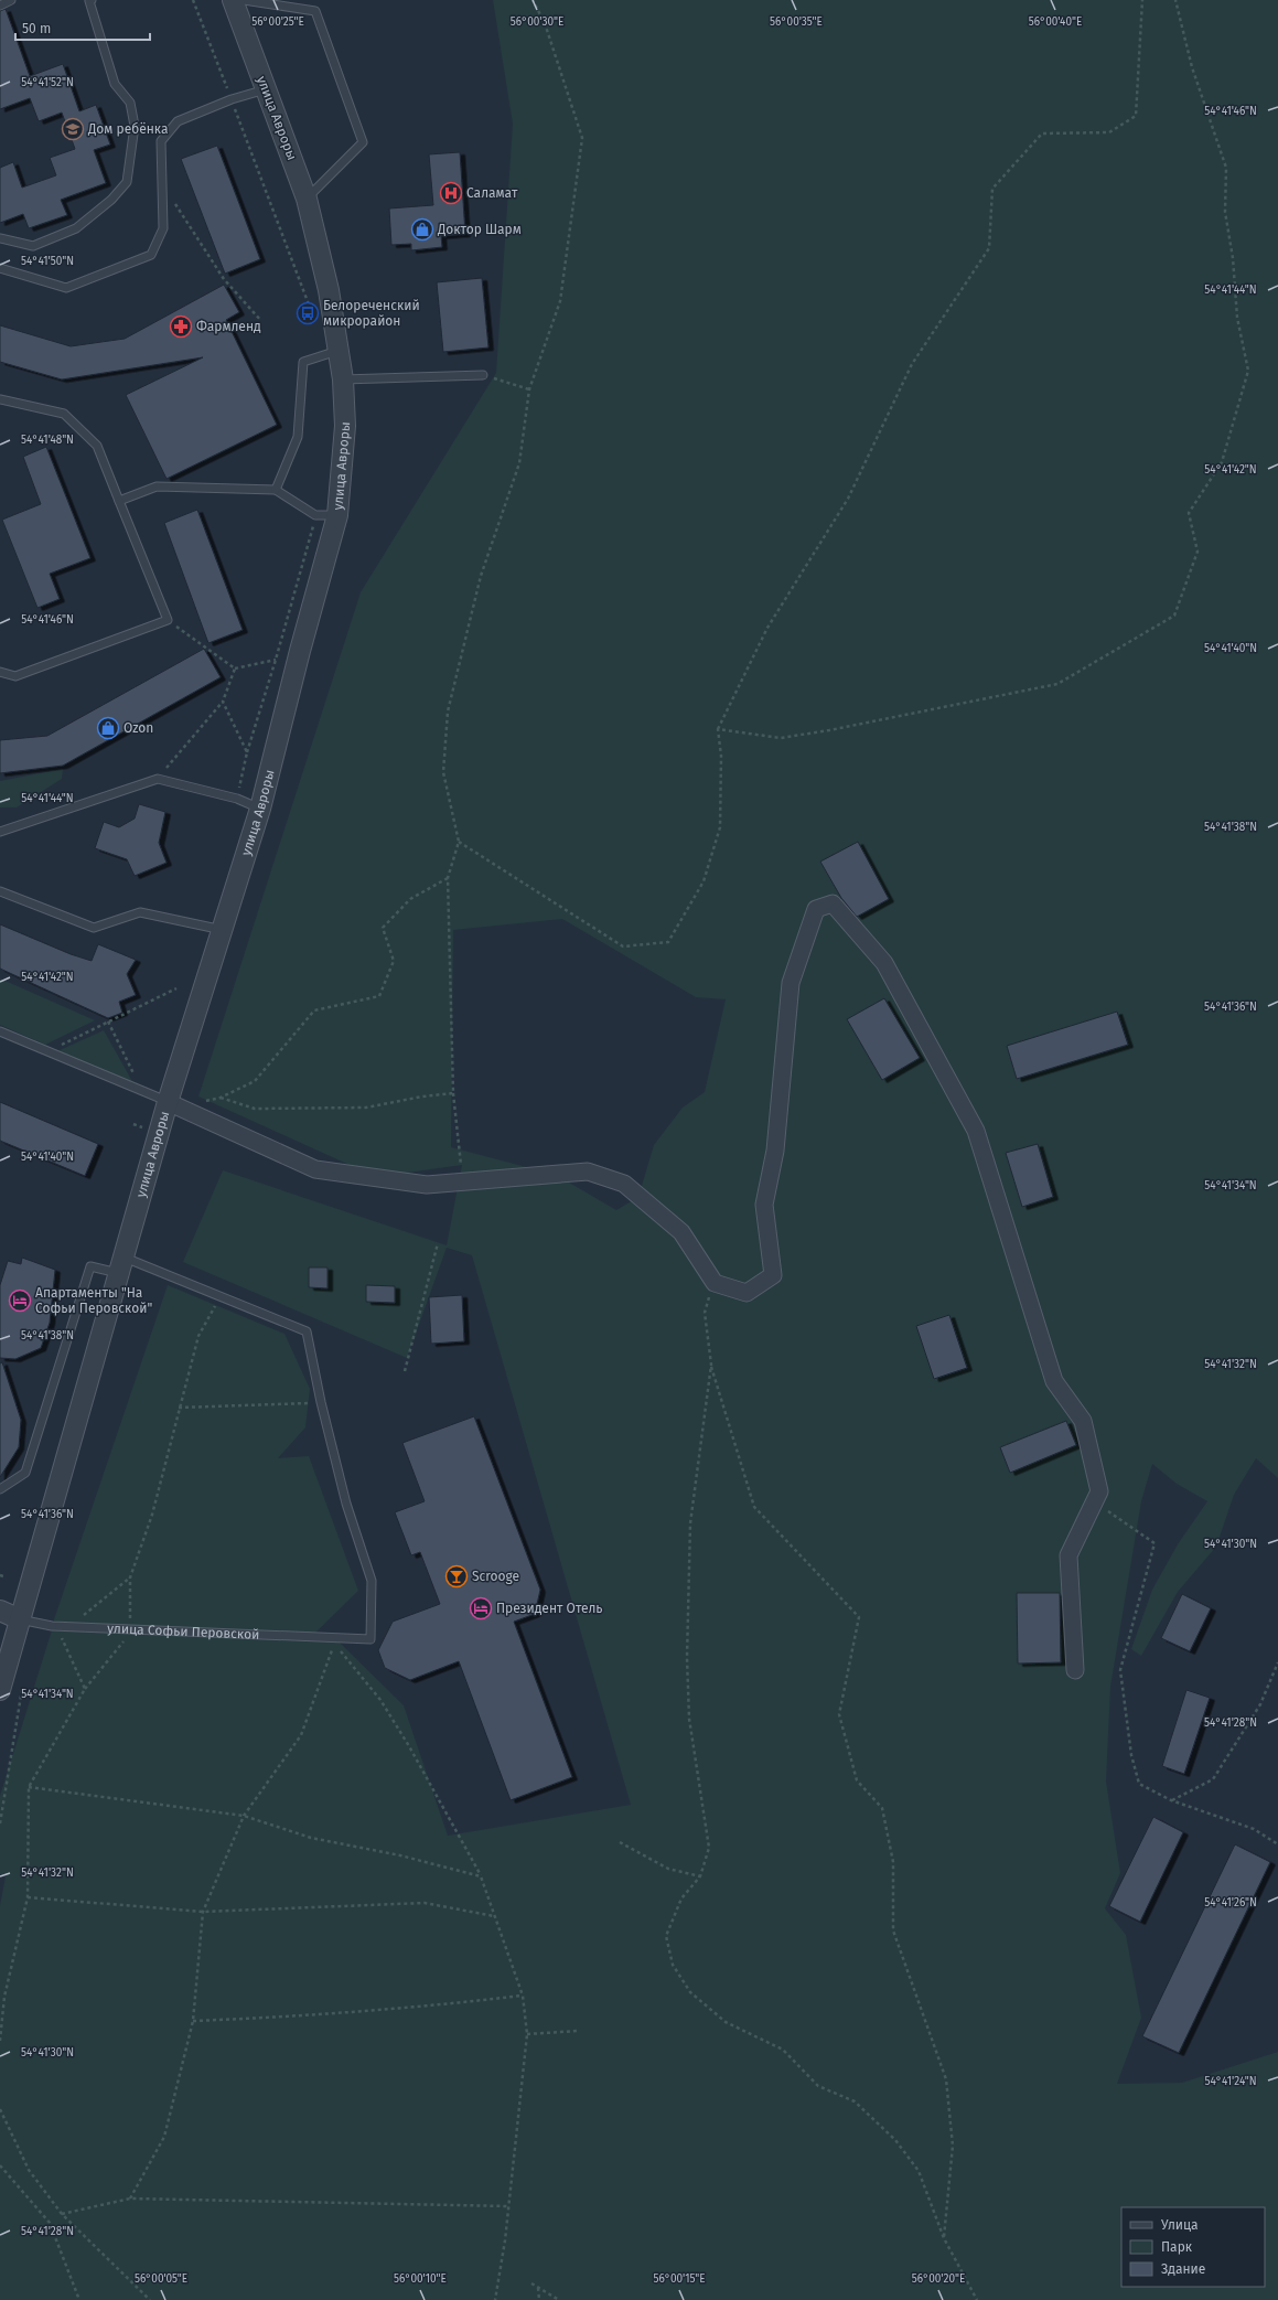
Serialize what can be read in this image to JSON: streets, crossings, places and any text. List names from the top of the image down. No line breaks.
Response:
{"streets":{"street":["улица Авроры","улица Софьи Перовской"]},"crossings":[["улица Авроры","улица Софьи Перовской"]],"places":{"school or university":["Дом ребёнка"],"hospital":["Саламат"],"shop":["Доктор Шарм","Ozon"],"bus stop":["Белореченский микрорайон"],"pharmacy":["Фармленд"],"hotel":["Апартаменты \"На Софьи Перовской\"","Президент Отель"],"bar":["Scrooge"]},"legend":["Улица","Парк","Здание"],"scale_bar":"50 m","coordinates":["56°00'40\"E","56°00'25\"E","56°00'30\"E","56°00'35\"E","54°41'52\"N","54°41'46\"N","54°41'50\"N","54°41'44\"N","54°41'48\"N","54°41'42\"N","54°41'40\"N","54°41'38\"N","54°41'36\"N","54°41'34\"N","54°41'32\"N","54°41'30\"N","54°41'28\"N","54°41'26\"N","54°41'24\"N","56°00'05\"E","56°00'10\"E","56°00'15\"E","56°00'20\"E"]}
